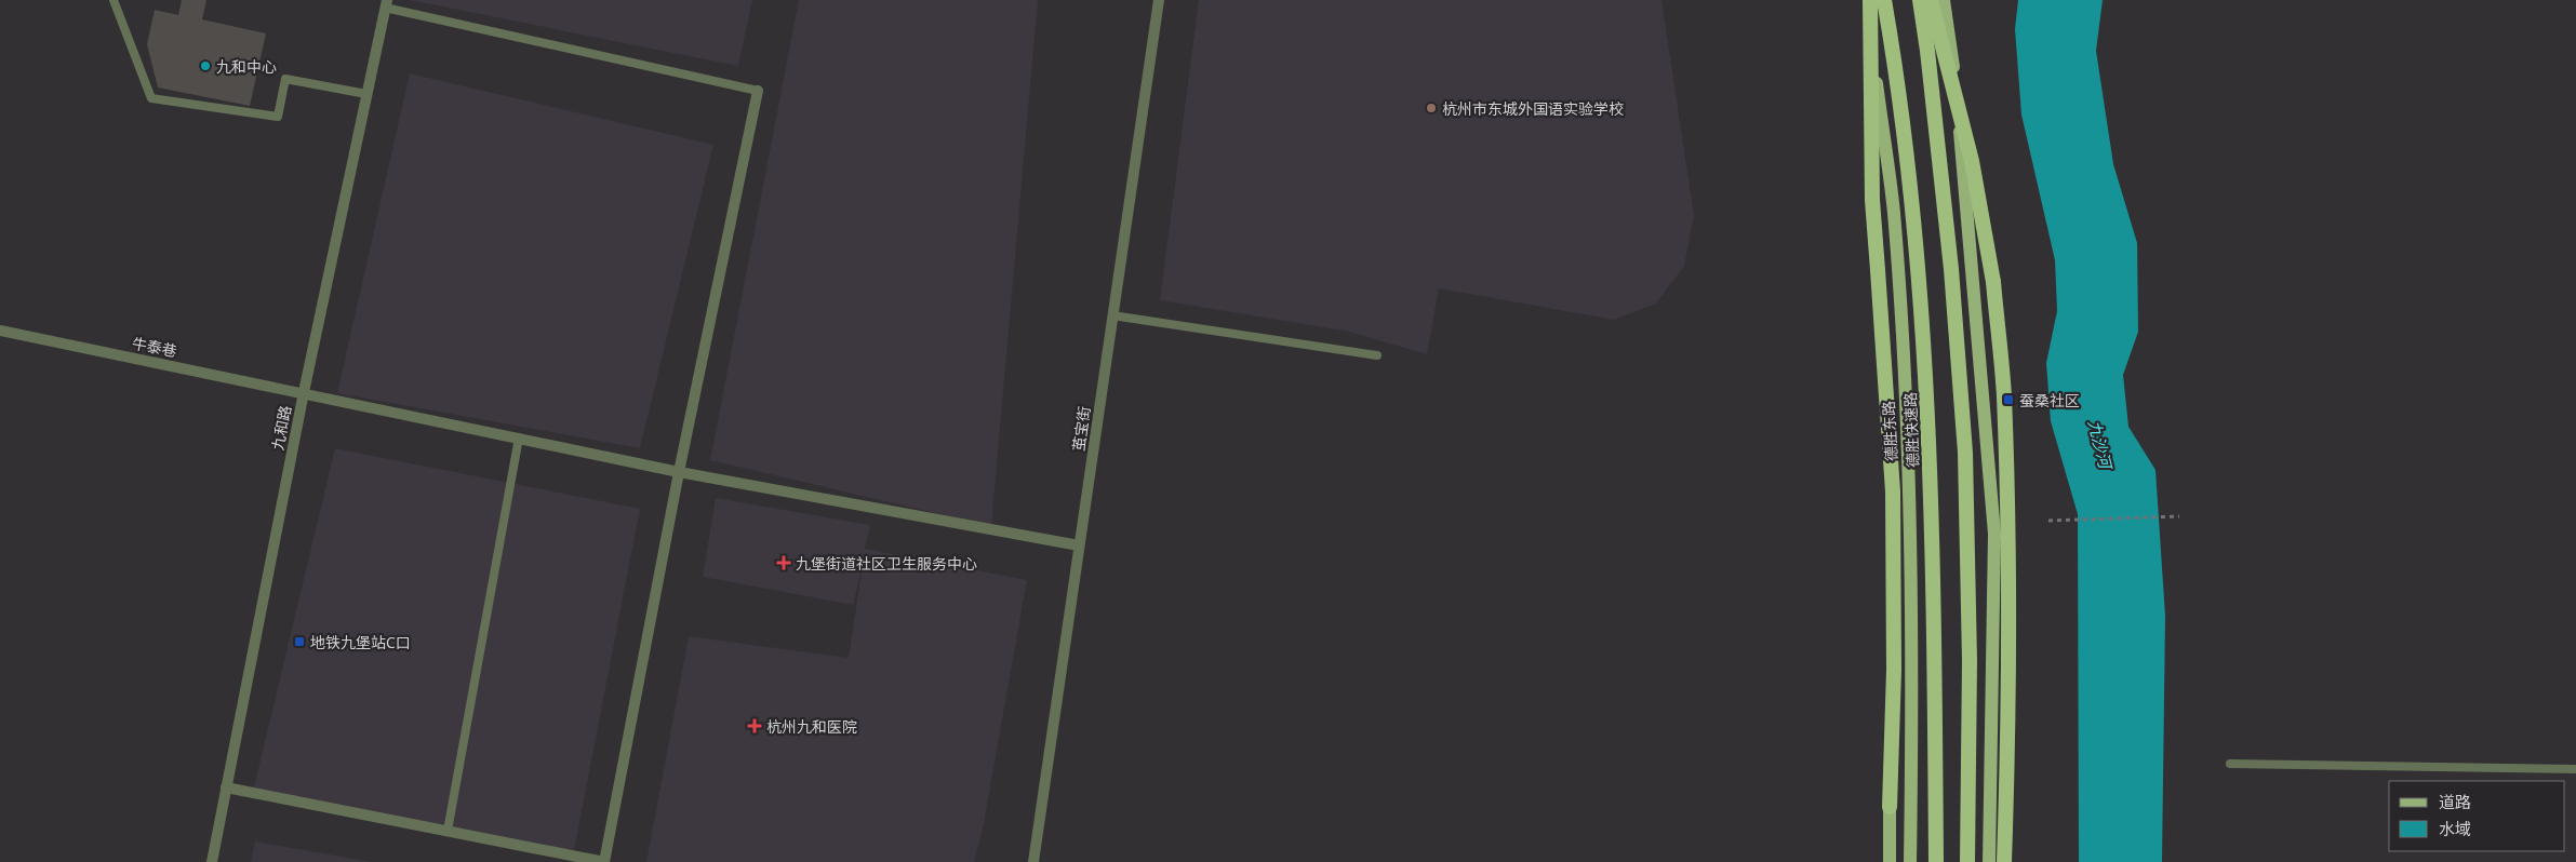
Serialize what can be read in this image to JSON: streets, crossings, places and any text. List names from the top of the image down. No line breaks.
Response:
{"streets":{"highway":["德胜快速路"],"main road":["德胜东路"],"street":["牛泰巷","九和路","茧宝街"]},"crossings":[["牛泰巷","九和路"],["牛泰巷","茧宝街"]],"water":["九沙河"],"places":{"other":["九和中心","杭州市东城外国语实验学校"],"transit":["蚕桑社区","地铁九堡站C口"],"health":["九堡街道社区卫生服务中心","杭州九和医院"]},"legend":["道路","水域"]}
